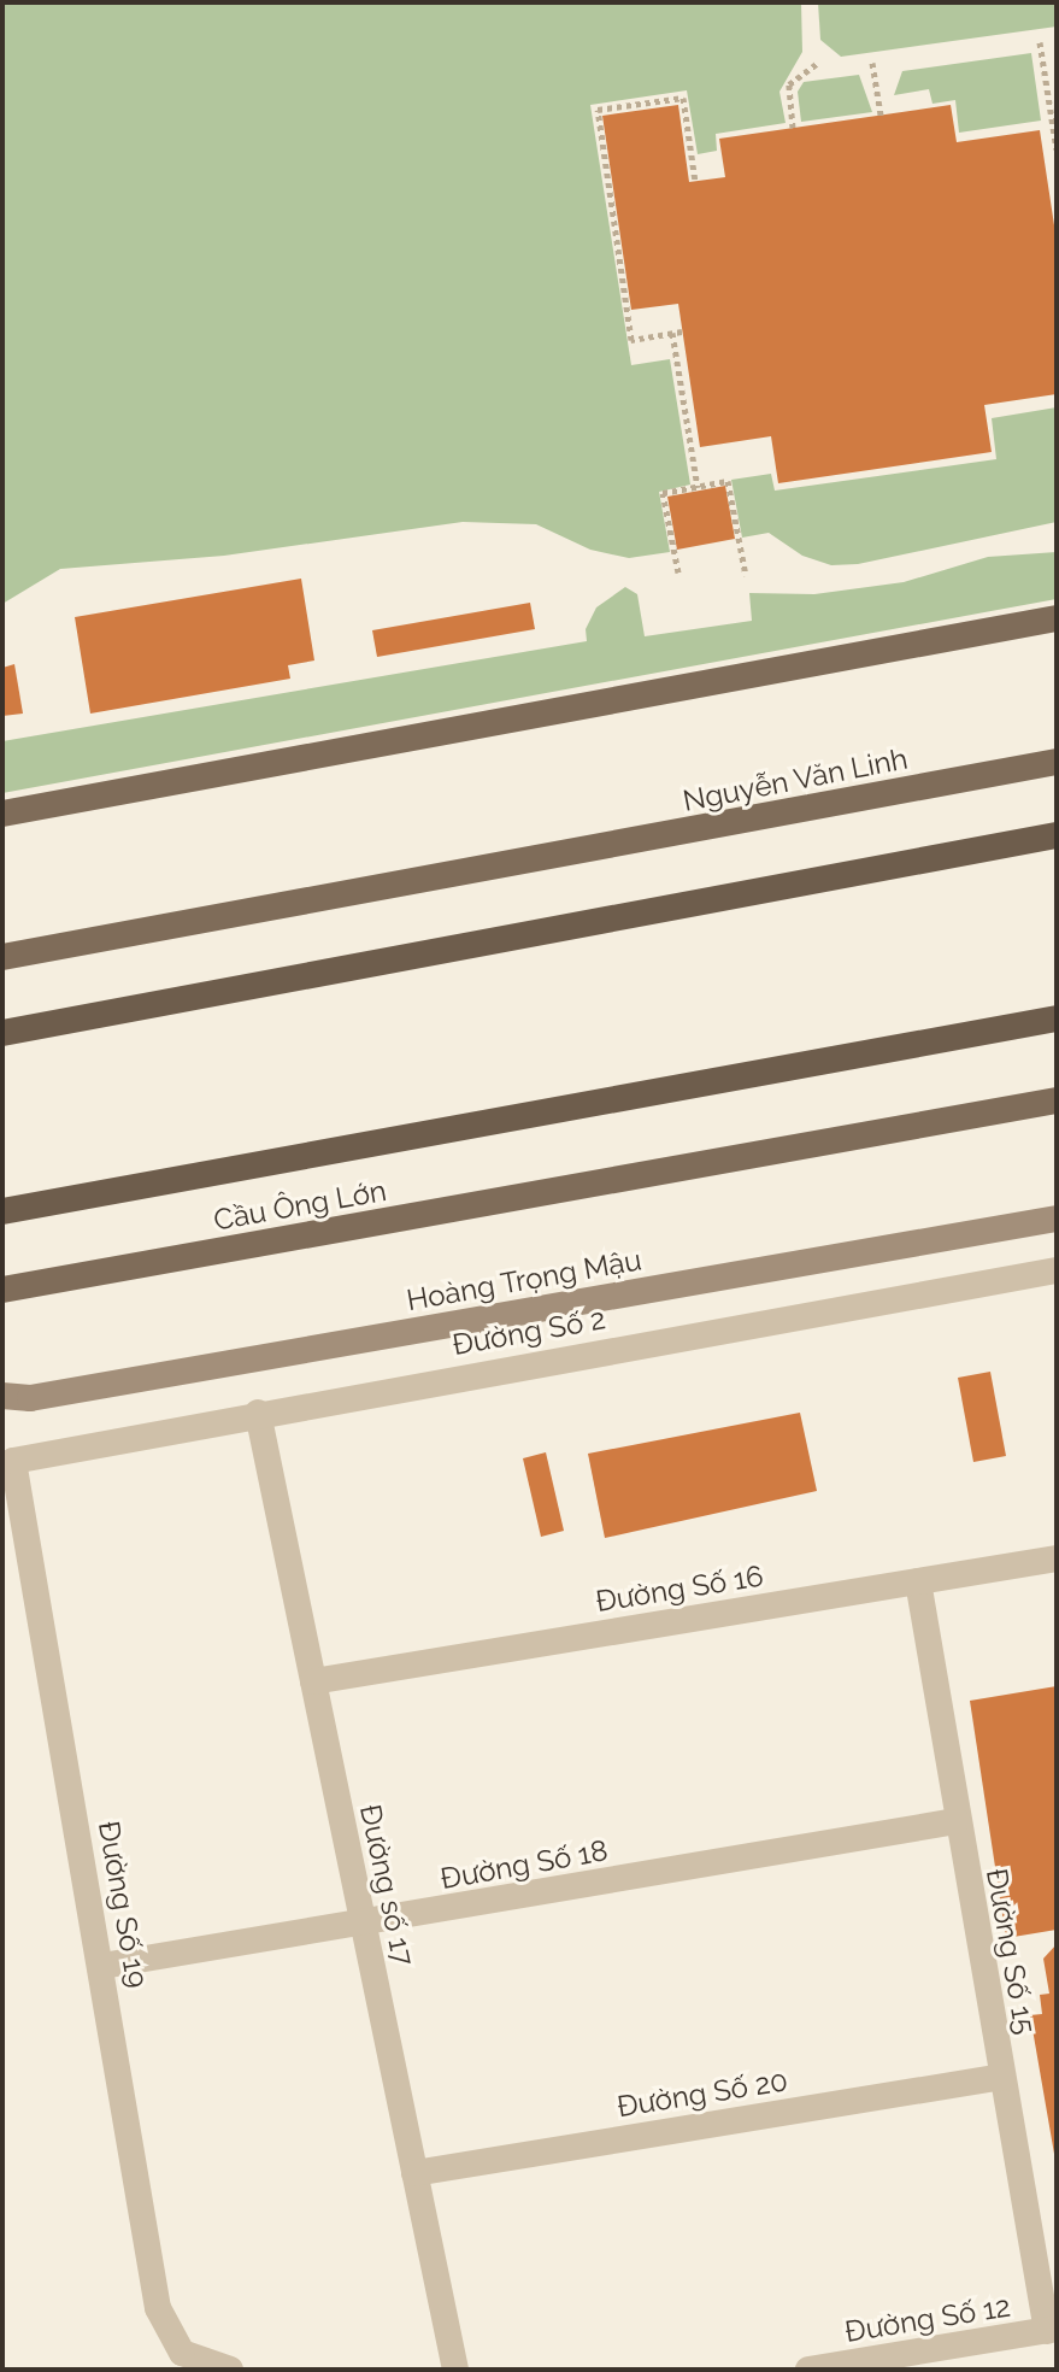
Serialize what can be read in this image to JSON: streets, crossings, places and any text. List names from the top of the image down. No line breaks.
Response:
{"streets":{"highway":["Cầu Ông Lớn"],"main road":["Nguyễn Văn Linh","Hoàng Trọng Mậu"],"street":["Đường Số 2","Đường Số 16","Đường Số 18","Đường số 17","Đường Số 19","Đường Số 15","Đường Số 20","Đường Số 12"]},"crossings":[["Đường Số 2","Đường số 17"],["Đường Số 2","Đường Số 19"],["Đường Số 16","Đường số 17"],["Đường Số 16","Đường Số 15"],["Đường Số 18","Đường số 17"],["Đường Số 18","Đường Số 19"],["Đường Số 18","Đường Số 15"],["Đường số 17","Đường Số 20"],["Đường Số 15","Đường Số 20"],["Đường Số 15","Đường Số 12"]]}
